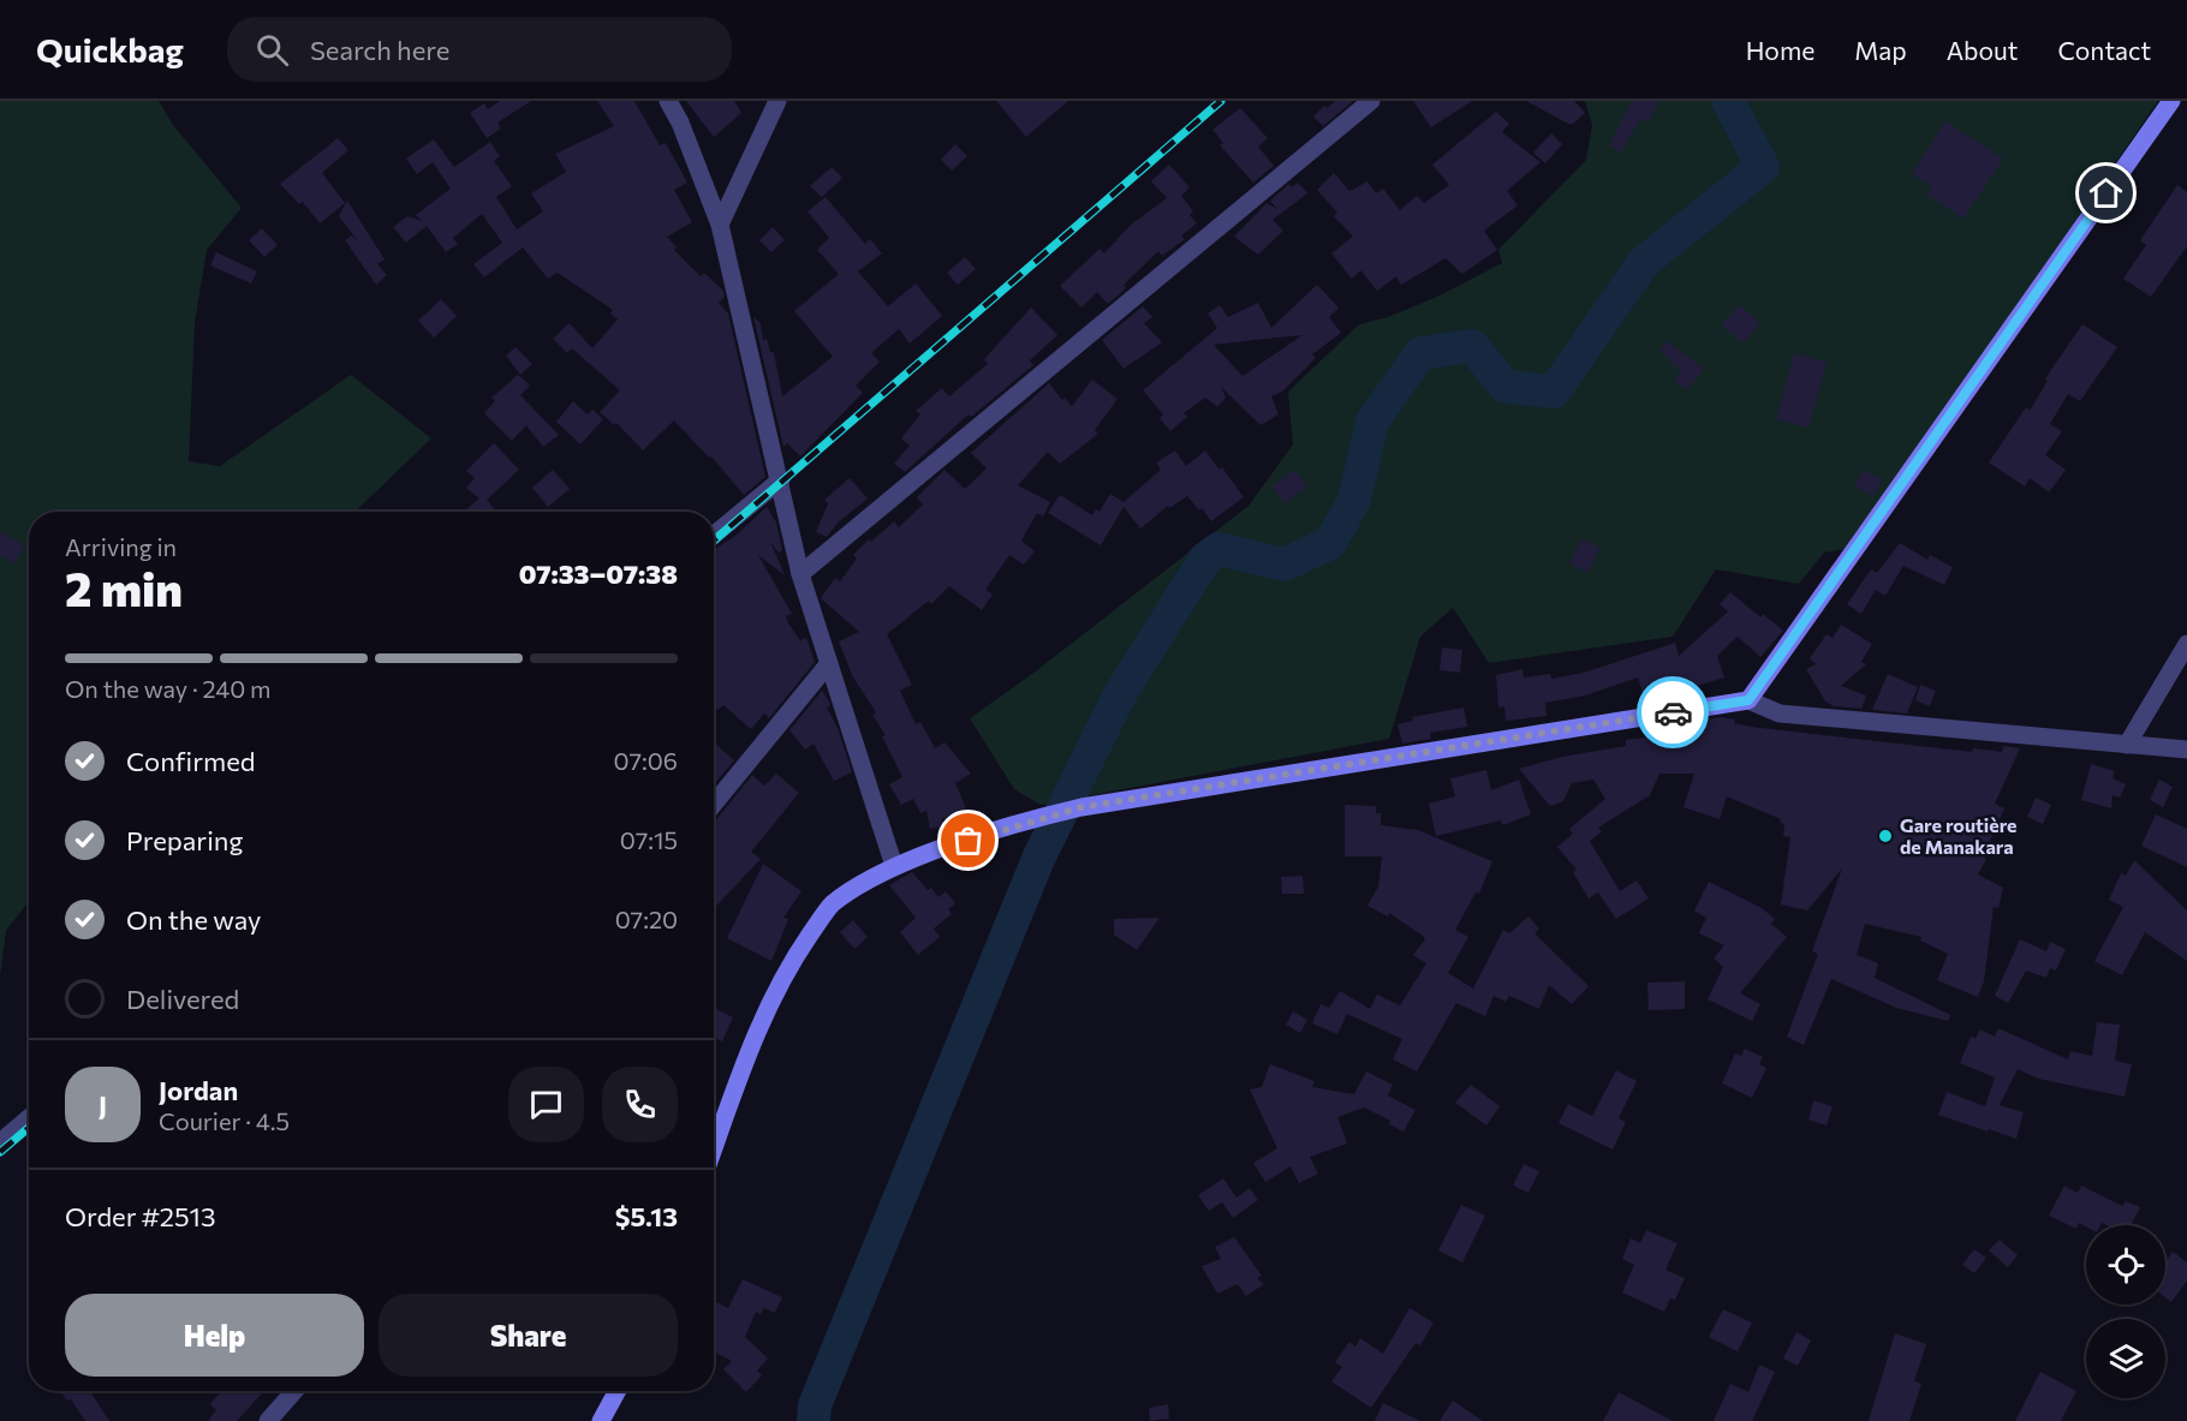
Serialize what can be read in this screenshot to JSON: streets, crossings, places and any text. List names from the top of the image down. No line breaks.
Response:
{"places":["Gare routière de Manakara"],"page":{"header":"Quickbag","search":"Search here","nav":["Home","Map","About","Contact"],"heading":["2 min","Arriving in","07:33–07:38"],"panel":["Jordan","Courier · 4.5","Order #2513","$5.13"],"bar":"On the way · 240 m","list":[["Confirmed","07:06"],["Preparing","07:15"],["On the way","07:20"],"Delivered"],"round":"J","buttons":["Help","Share"]}}
